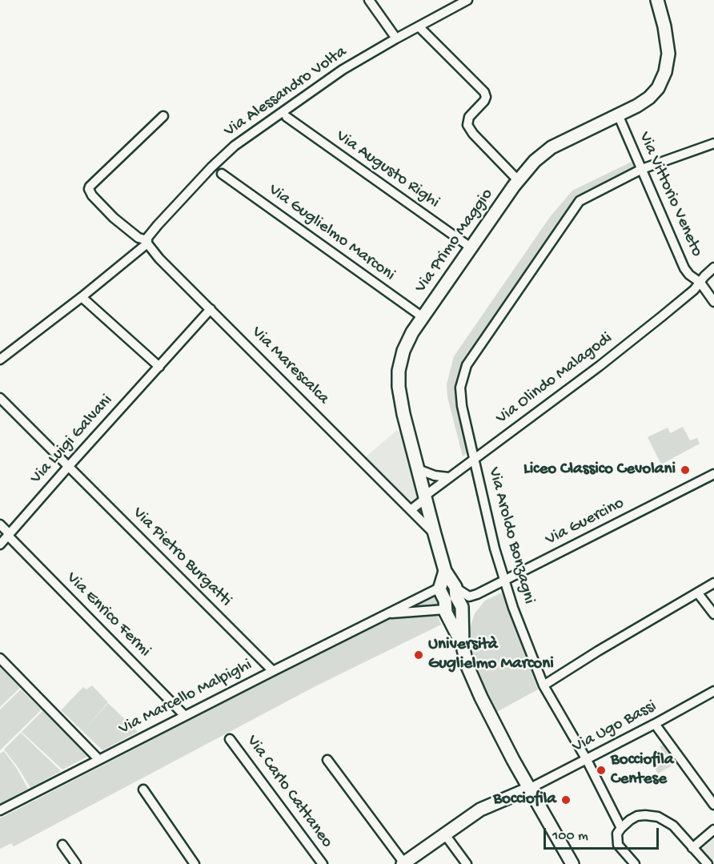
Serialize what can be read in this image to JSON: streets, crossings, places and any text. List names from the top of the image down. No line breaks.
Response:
{"streets":{"main road":["Via Primo Maggio"],"street":["Via Alessandro Volta","Via Augusto Righi","Via Vittorio Veneto","Via Guglielmo Marconi","Via Marescalca","Via Olindo Malagodi","Via Luigi Galvani","Via Guercino","Via Aroldo Bonzagni","Via Pietro Burgatti","Via Enrico Fermi","Via Marcello Malpighi","Via Ugo Bassi","Via Carlo Cattaneo"]},"crossings":[["Via Alessandro Volta","Via Marescalca"],["Via Augusto Righi","Via Primo Maggio"],["Via Vittorio Veneto","Via Primo Maggio"],["Via Vittorio Veneto","Via Olindo Malagodi"],["Via Vittorio Veneto","Via Aroldo Bonzagni"],["Via Guglielmo Marconi","Via Primo Maggio"],["Via Primo Maggio","Via Marescalca"],["Via Primo Maggio","Via Olindo Malagodi"],["Via Primo Maggio","Via Marcello Malpighi"],["Via Marescalca","Via Luigi Galvani"],["Via Olindo Malagodi","Via Aroldo Bonzagni"],["Via Luigi Galvani","Via Pietro Burgatti"],["Via Luigi Galvani","Via Enrico Fermi"],["Via Guercino","Via Aroldo Bonzagni"],["Via Aroldo Bonzagni","Via Ugo Bassi"],["Via Pietro Burgatti","Via Marcello Malpighi"],["Via Enrico Fermi","Via Marcello Malpighi"]],"places":["Liceo Classico Cevolani","Università Guglielmo Marconi","Bocciofila Centese","Bocciofila"],"scale_bar":"100 m"}
